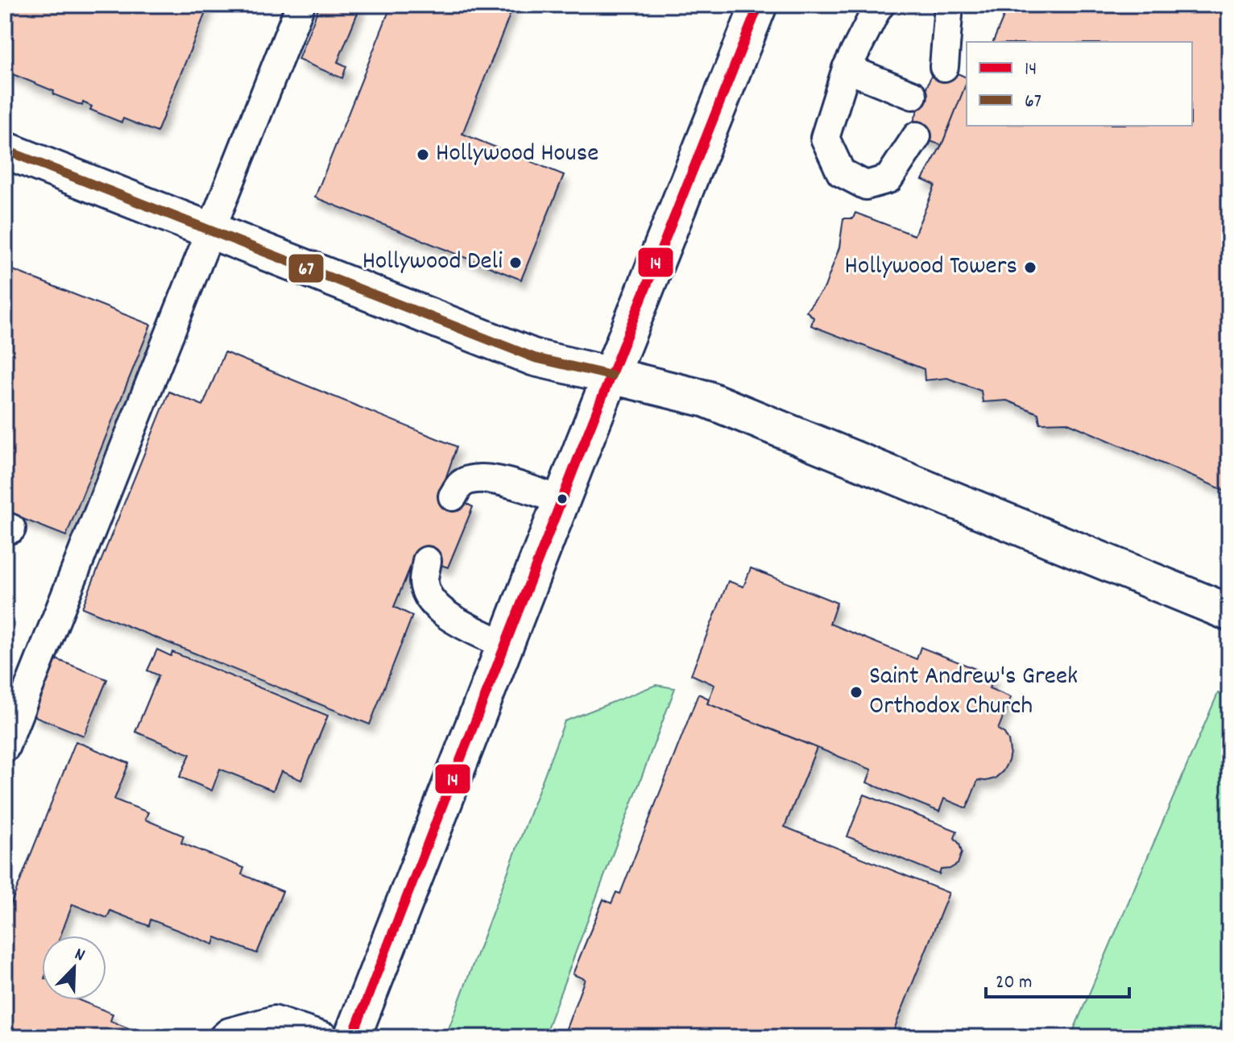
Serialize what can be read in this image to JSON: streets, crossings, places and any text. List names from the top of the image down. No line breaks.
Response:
{"places":["Hollywood House","Hollywood Deli","Hollywood Towers","Saint Andrew's Greek Orthodox Church"],"lines":["transit line 14","transit line 67"],"legend":["14","67"],"scale_bar":"20 m","north":"top right"}
